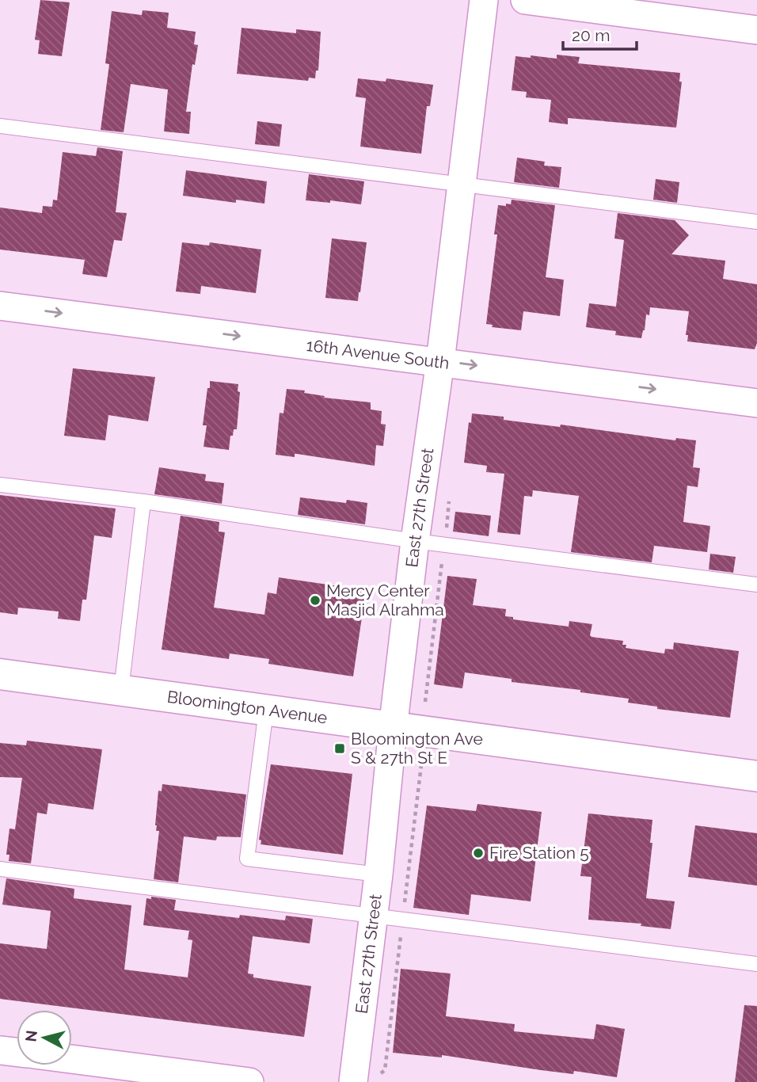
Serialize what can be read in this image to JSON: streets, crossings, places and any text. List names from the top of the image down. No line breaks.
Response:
{"streets":{"street":["16th Avenue South","East 27th Street","Bloomington Avenue"]},"crossings":[["16th Avenue South","East 27th Street"],["East 27th Street","Bloomington Avenue"]],"one_way":["16th Avenue South"],"places":{"other":["Mercy Center Masjid Alrahma","Fire Station 5"],"transit":["Bloomington Ave S & 27th St E"]},"scale_bar":"20 m","north":"left"}
